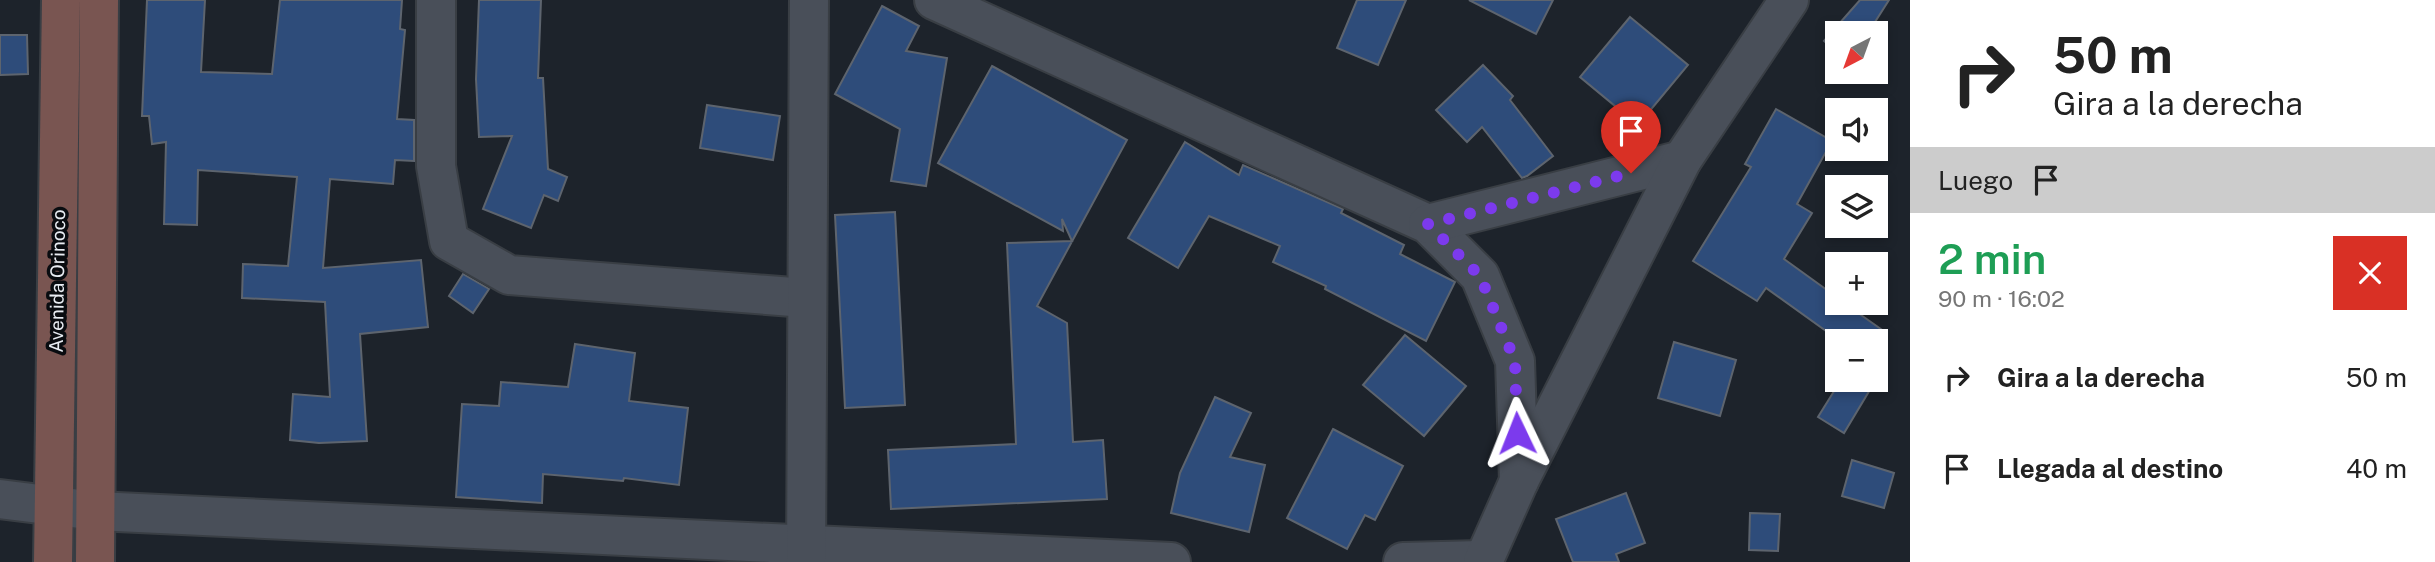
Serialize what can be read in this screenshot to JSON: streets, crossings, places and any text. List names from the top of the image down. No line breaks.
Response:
{"streets":{"main road":["Avenida Orinoco"]},"north":"bottom left","page":{"turn":["50 m","Gira a la derecha"],"map_buttons":["+","−"],"then":"Luego","heading":["2 min","90 m · 16:02"],"list":[{"name":"Gira a la derecha","value":"50 m"},{"name":"Llegada al destino","value":"40 m"}]}}
